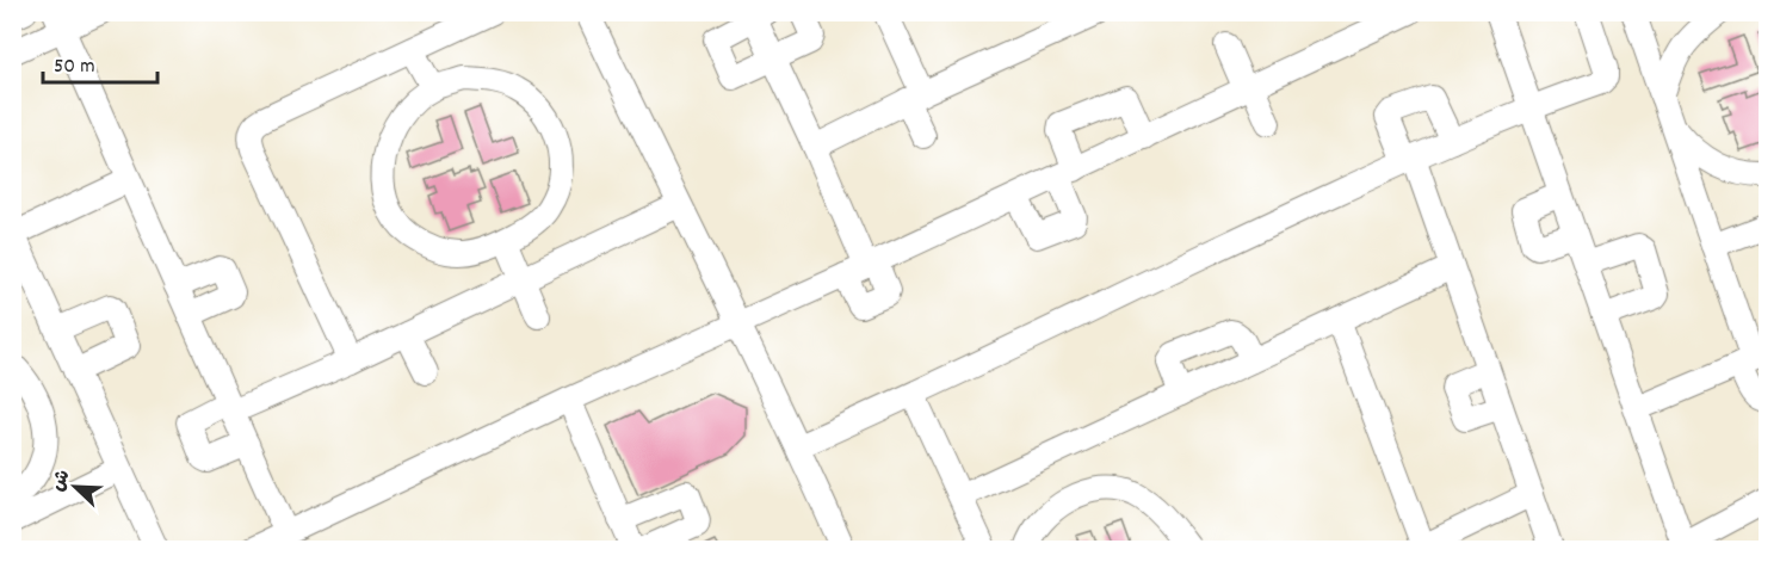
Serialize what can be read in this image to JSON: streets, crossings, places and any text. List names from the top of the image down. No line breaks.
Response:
{"scale_bar":"50 m","north":"top left"}
